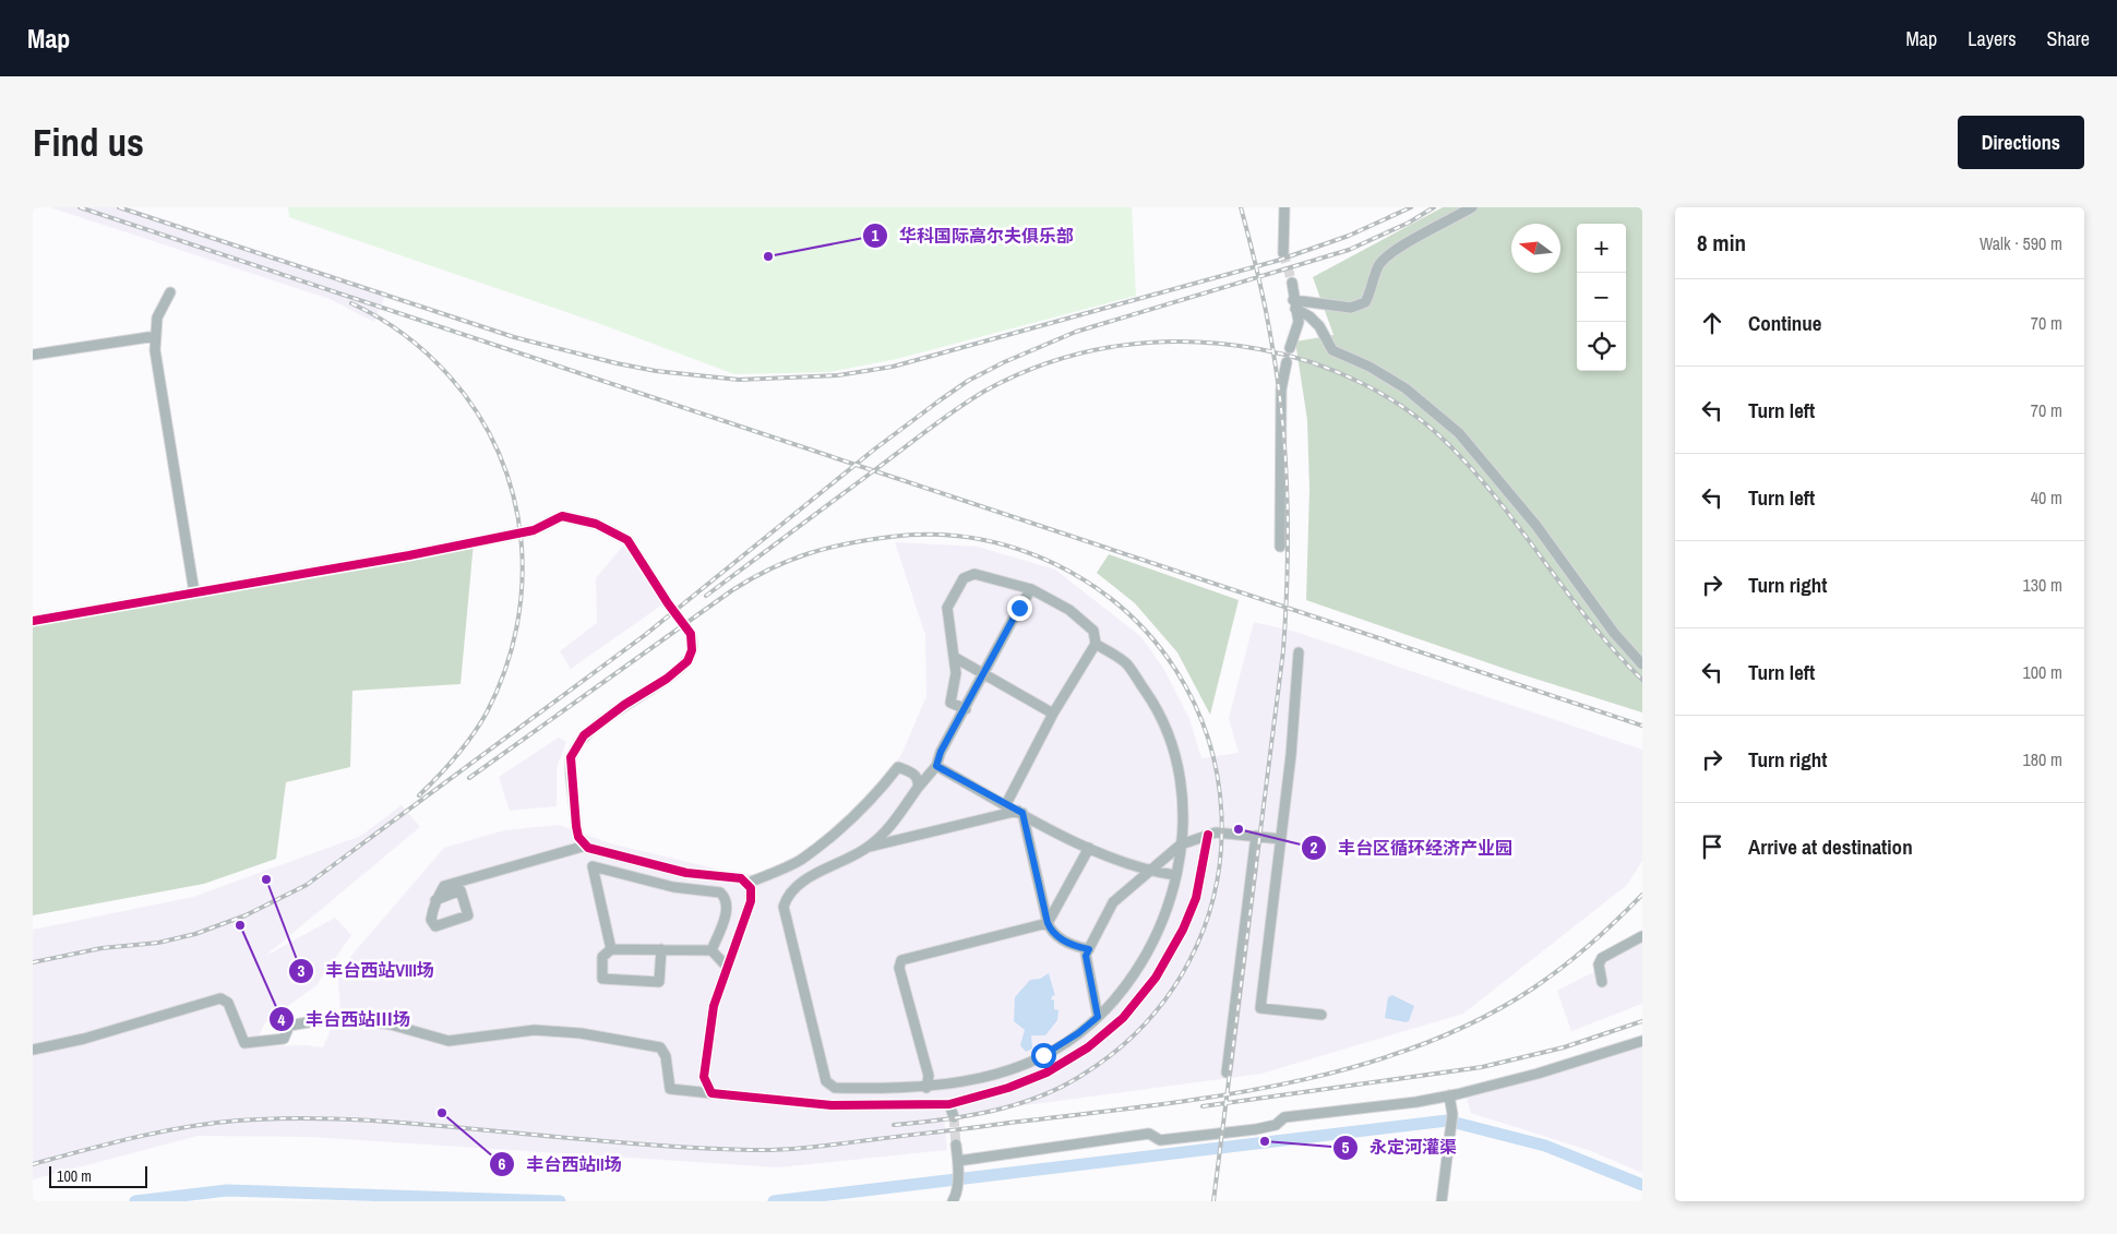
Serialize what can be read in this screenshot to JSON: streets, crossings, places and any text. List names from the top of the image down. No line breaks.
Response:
{"places":["华科国际高尔夫俱乐部","丰台区循环经济产业园","丰台西站VIII场","丰台西站Ⅲ场","丰台西站II场","永定河灌渠"],"scale_bar":"100 m","north":"left","page":{"header":"Map","nav":["Map","Layers","Share"],"buttons":"Directions","title":"Find us","heading":["8 min","Walk · 590 m"],"map_buttons":["+","−"],"list":[["Continue","70 m"],["Turn left","70 m"],["Turn left","40 m"],["Turn right","130 m"],["Turn left","100 m"],["Turn right","180 m"],"Arrive at destination"],"scale":"100 m"}}
